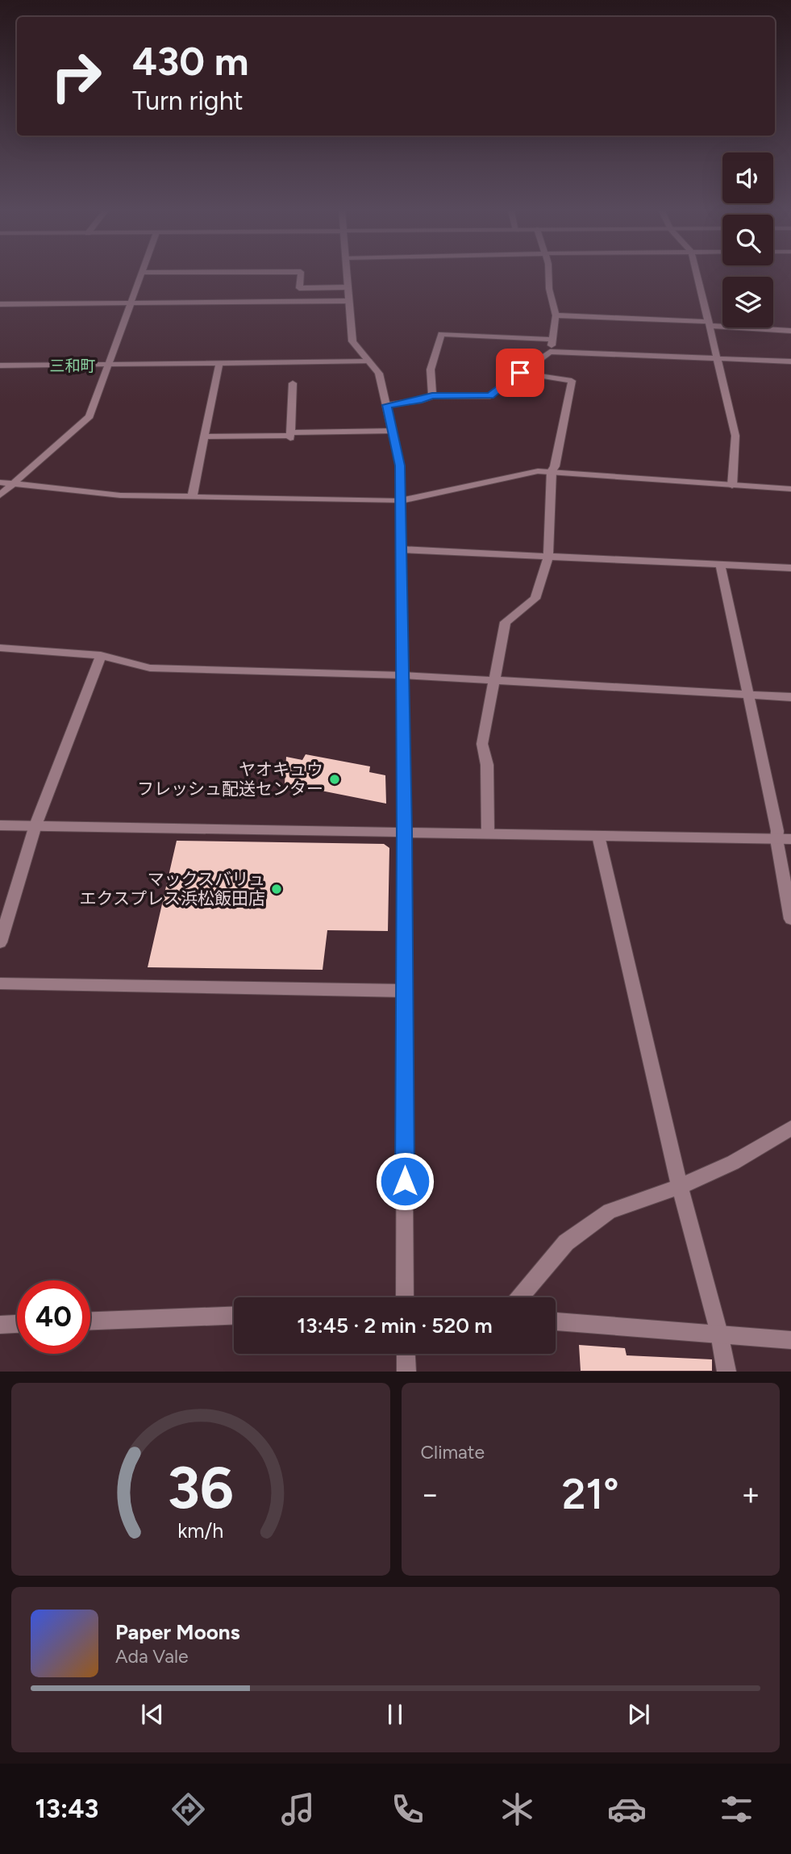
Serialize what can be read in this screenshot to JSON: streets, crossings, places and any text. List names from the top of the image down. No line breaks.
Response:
{"districts":["三和町"],"places":["ヤオキュウ フレッシュ配送センター","マックスバリュ エクスプレス浜松飯田店"],"page":{"turn":["430 m","Turn right"],"limit":"40","trip":"13:45 · 2 min · 520 m","tile":"Climate","heat":["−","21°","+"],"song":["Paper Moons","Ada Vale"],"tabs":"13:43","gauge":["36","km/h"]}}
